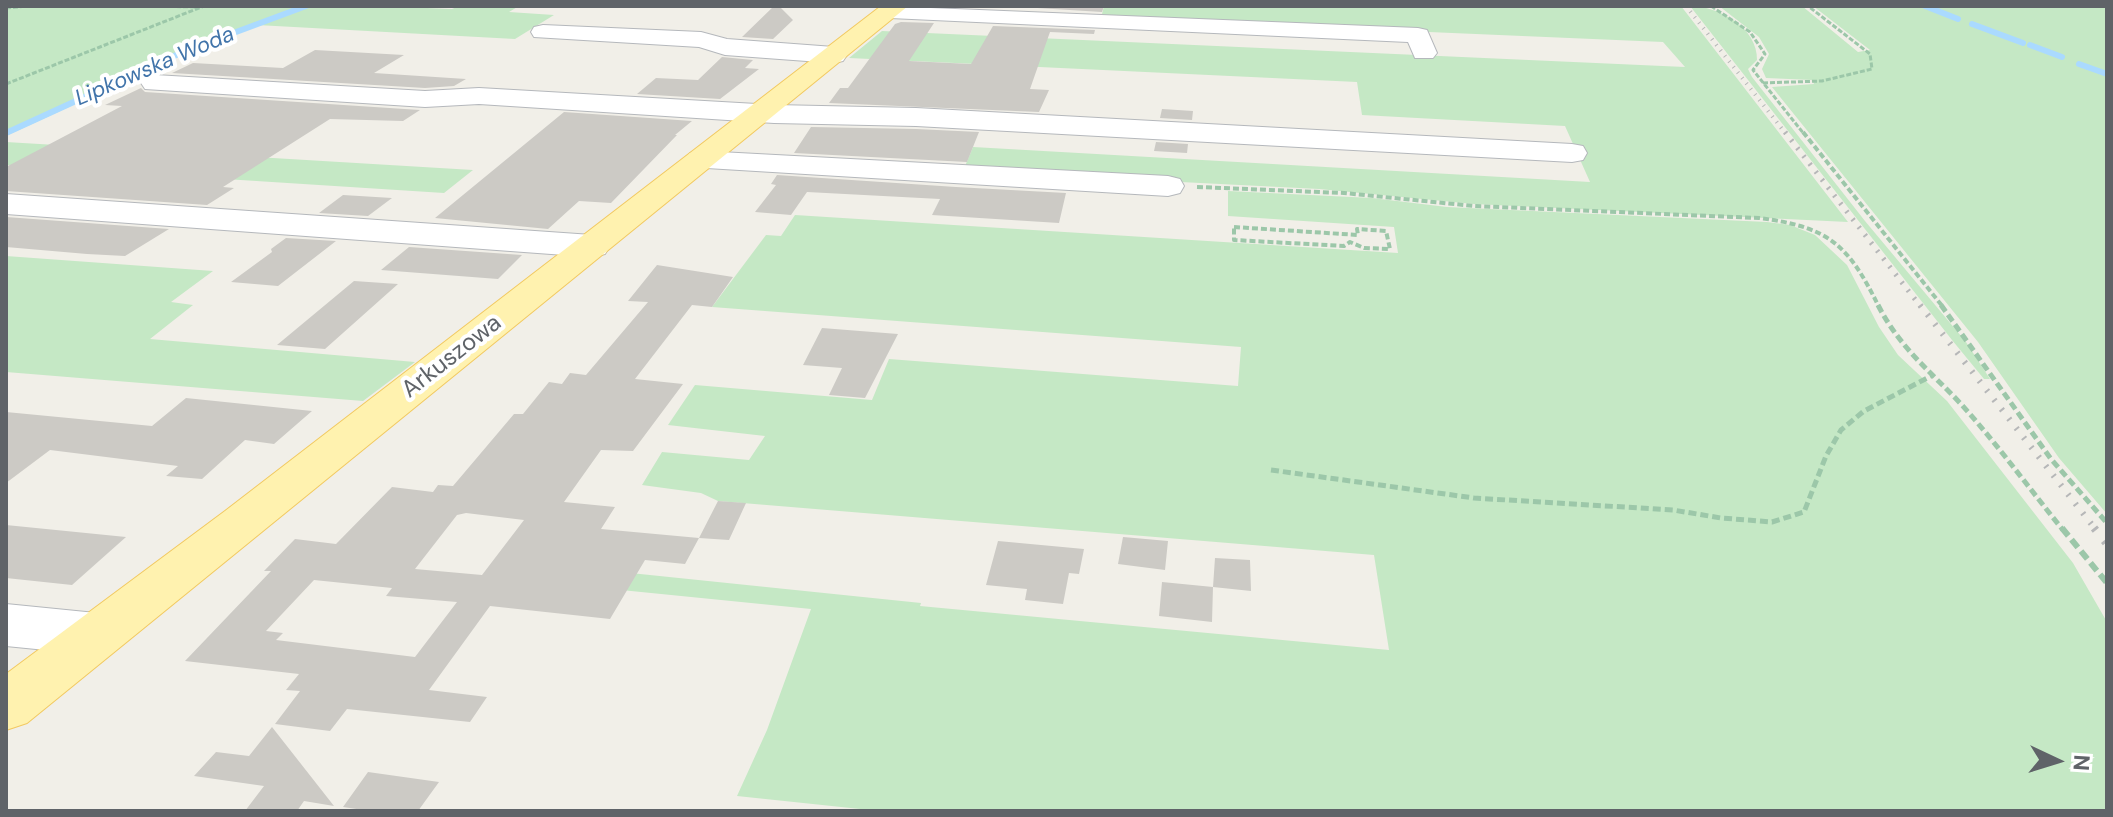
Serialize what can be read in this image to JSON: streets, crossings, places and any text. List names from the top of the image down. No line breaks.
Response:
{"streets":{"main road":["Arkuszowa"]},"water":["Lipkowska Woda"],"north":"right"}
